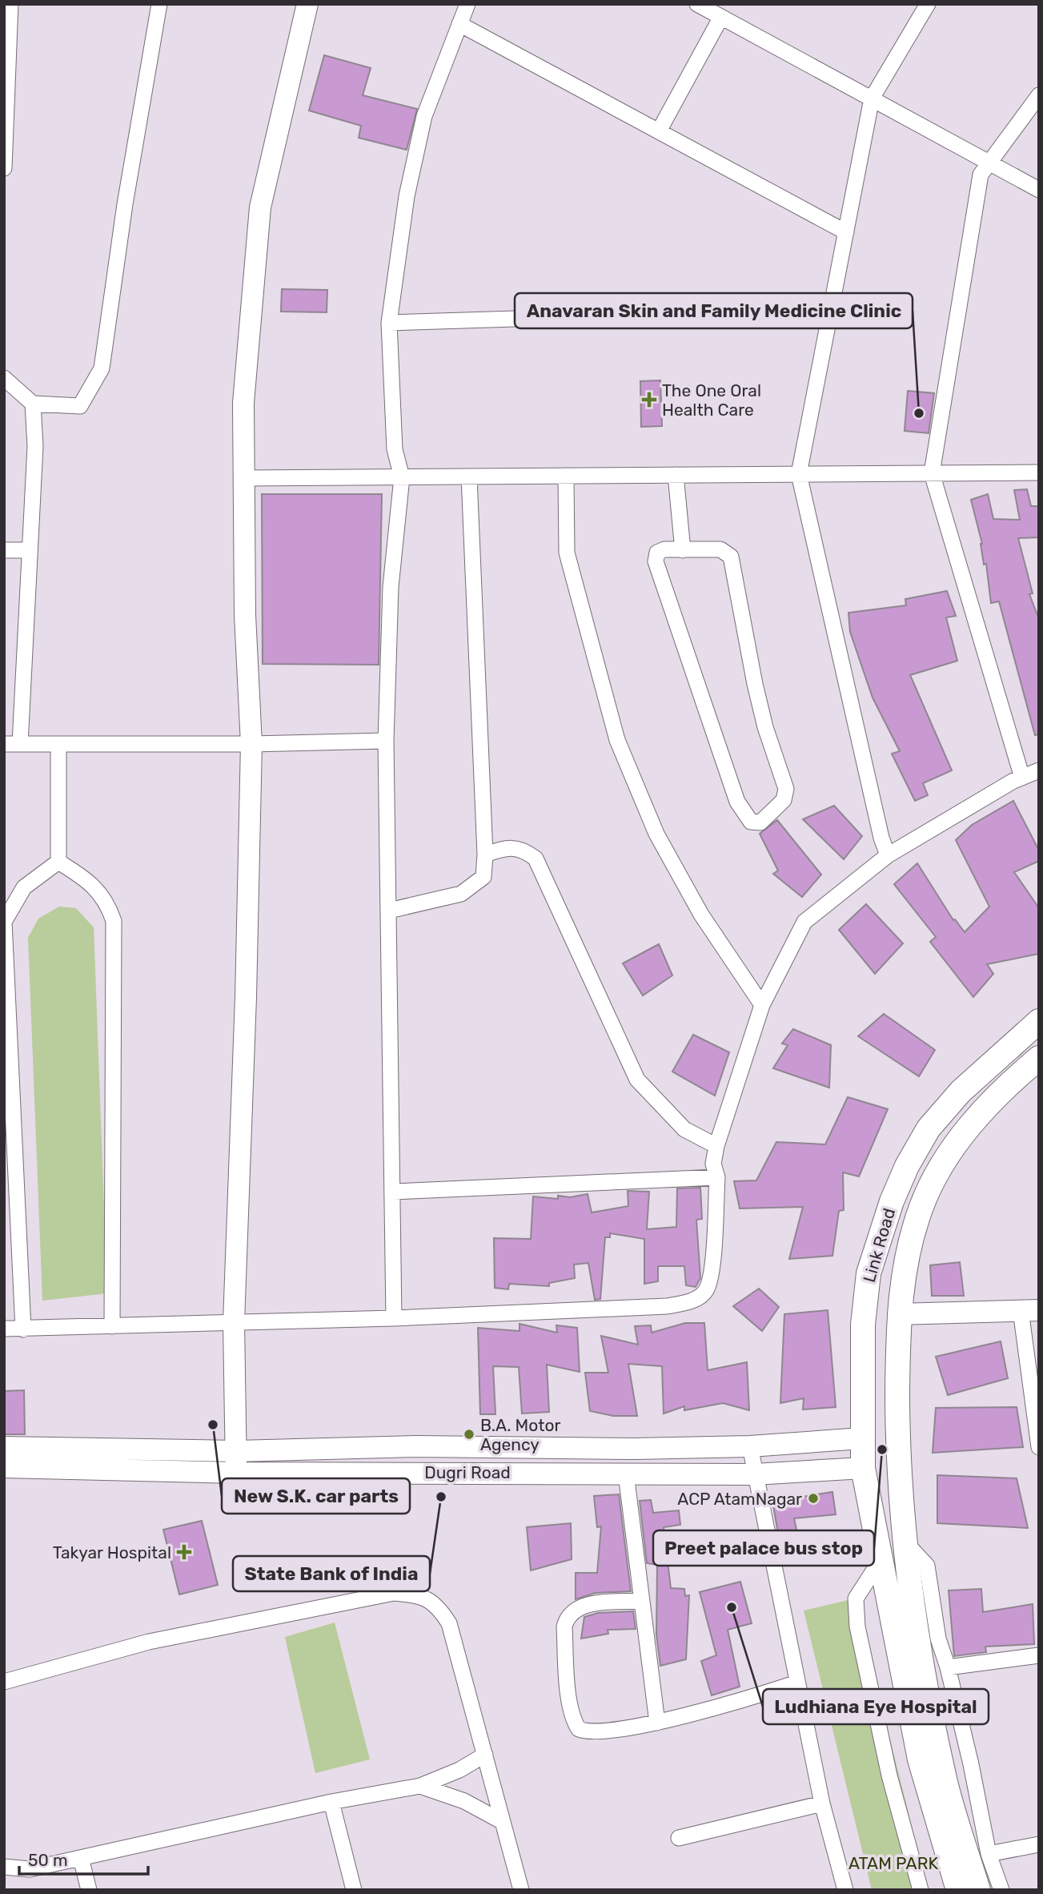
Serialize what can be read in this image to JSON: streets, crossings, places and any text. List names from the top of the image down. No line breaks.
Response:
{"streets":{"main road":["Link Road"],"street":["Dugri Road"]},"crossings":[["Link Road","Dugri Road"]],"parks":["ATAM PARK"],"places":{"health":["The One Oral Health Care","Takyar Hospital"],"other":["Anavaran Skin and Family Medicine Clinic","New S.K. car parts","B.A. Motor Agency","Preet palace bus stop","State Bank of India","ACP AtamNagar","Ludhiana Eye Hospital"]},"scale_bar":"50 m"}
